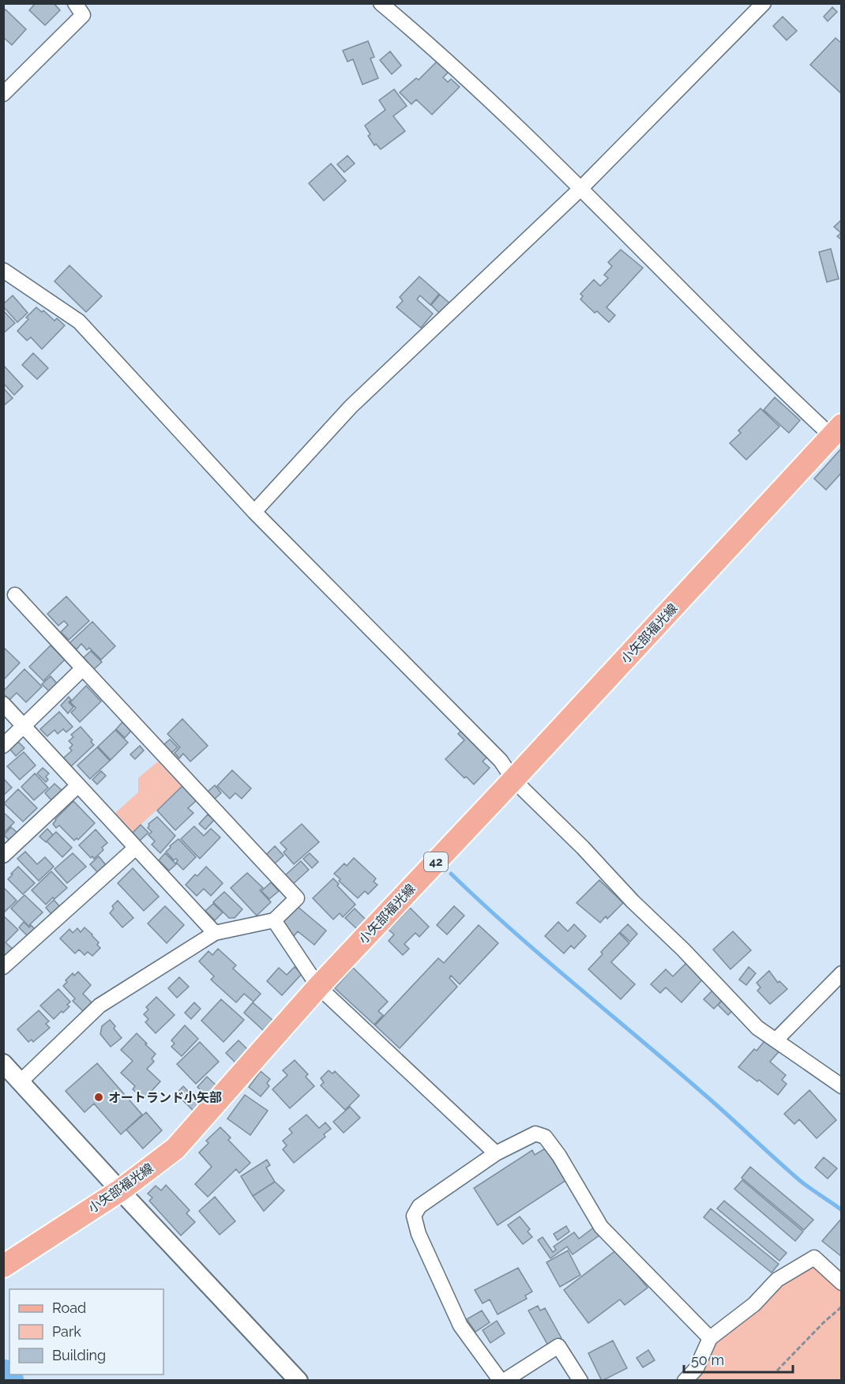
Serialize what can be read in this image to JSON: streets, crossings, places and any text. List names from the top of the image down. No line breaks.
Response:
{"streets":{"main road":["小矢部福光線","42"]},"places":["オートランド小矢部"],"legend":["Road","Park","Building"],"scale_bar":"50 m"}
